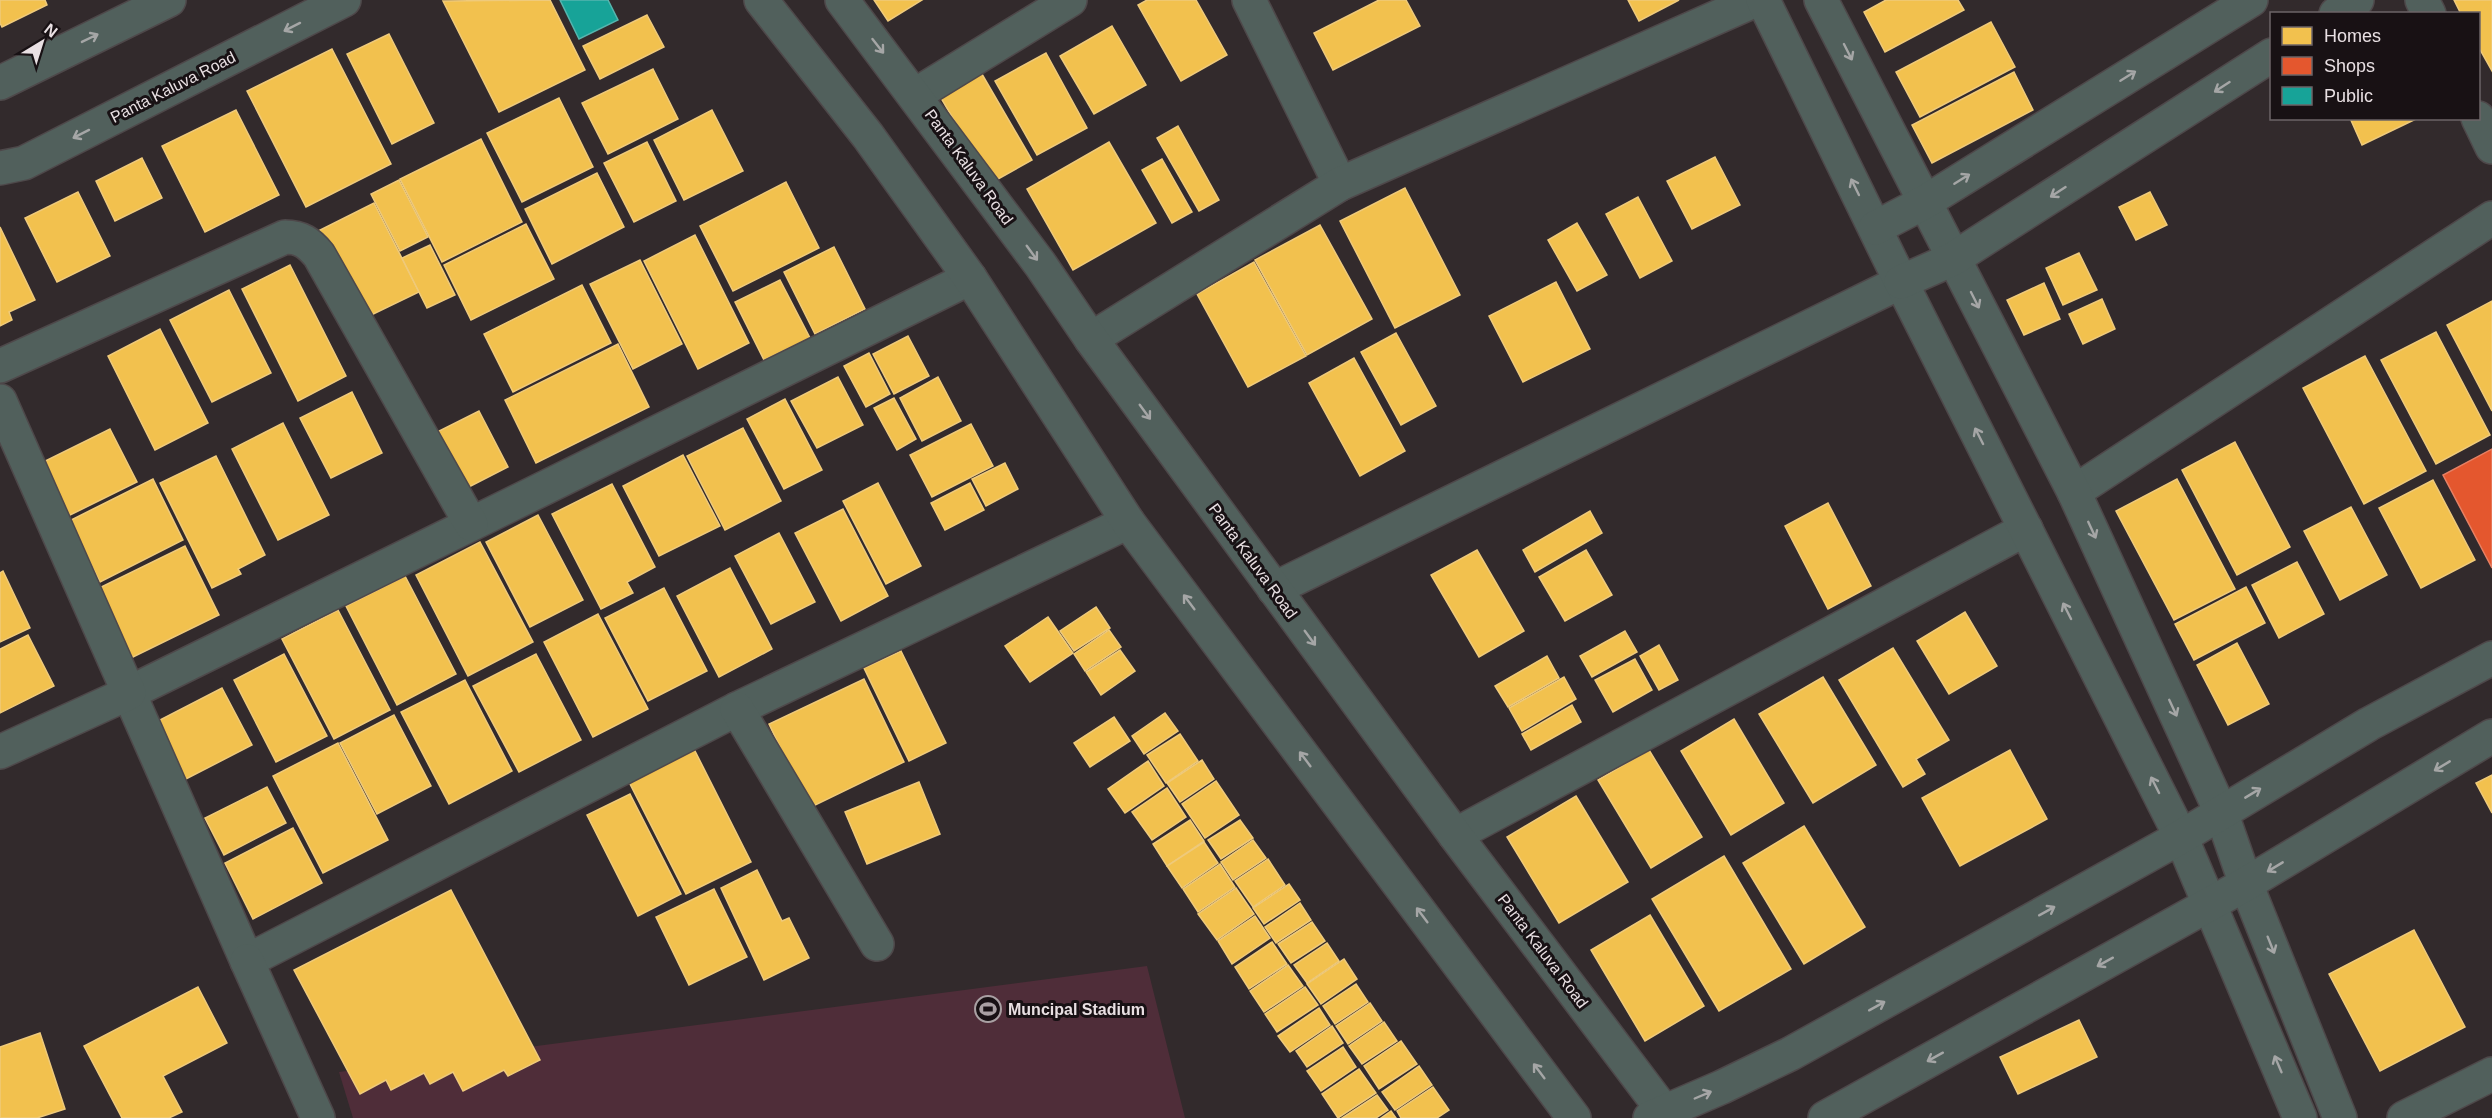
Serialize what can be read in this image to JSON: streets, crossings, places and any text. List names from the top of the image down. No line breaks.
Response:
{"streets":{"street":["Panta Kaluva Road"]},"places":{"sports":["Muncipal Stadium"]},"legend":["Homes","Shops","Public"],"north":"top right"}
